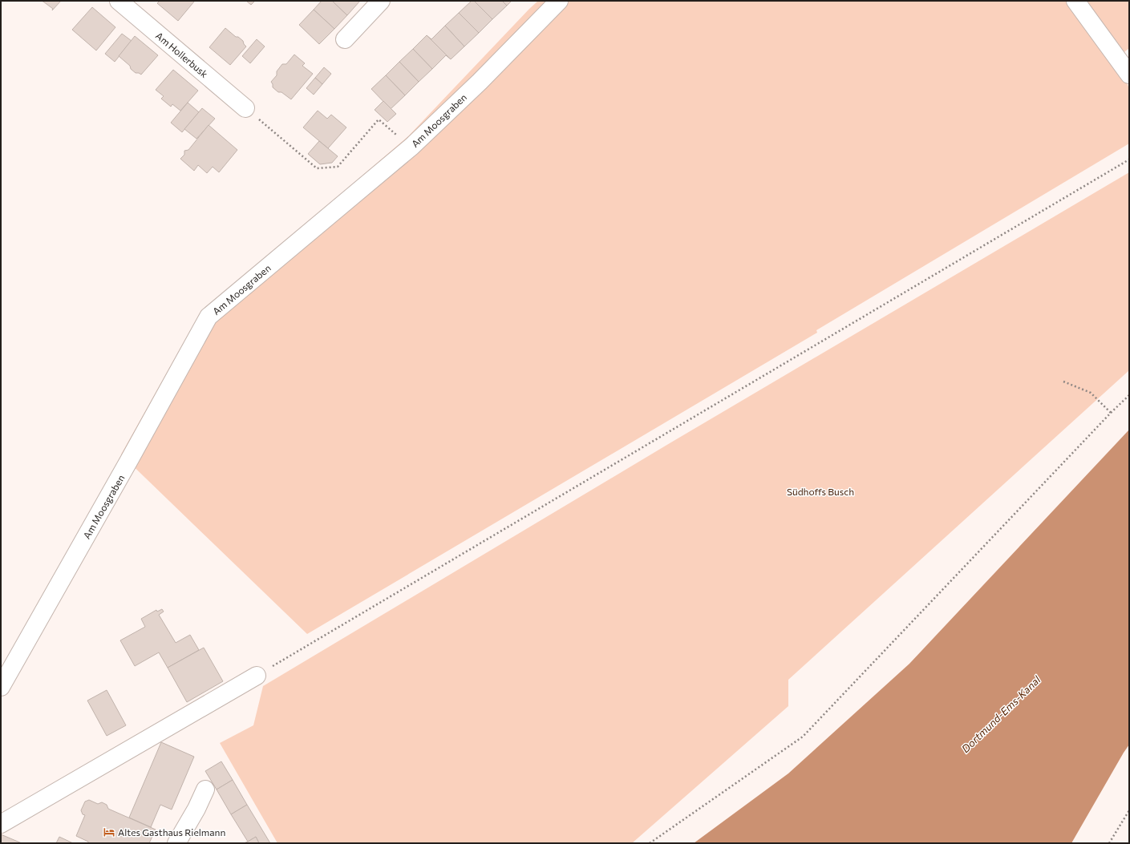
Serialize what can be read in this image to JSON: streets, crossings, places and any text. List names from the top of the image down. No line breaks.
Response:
{"streets":{"street":["Am Hollerbusk","Am Moosgraben"]},"water":["Dortmund-Ems-Kanal"],"parks":["Südhoffs Busch"],"places":{"hotel":["Altes Gasthaus Rielmann"]}}
